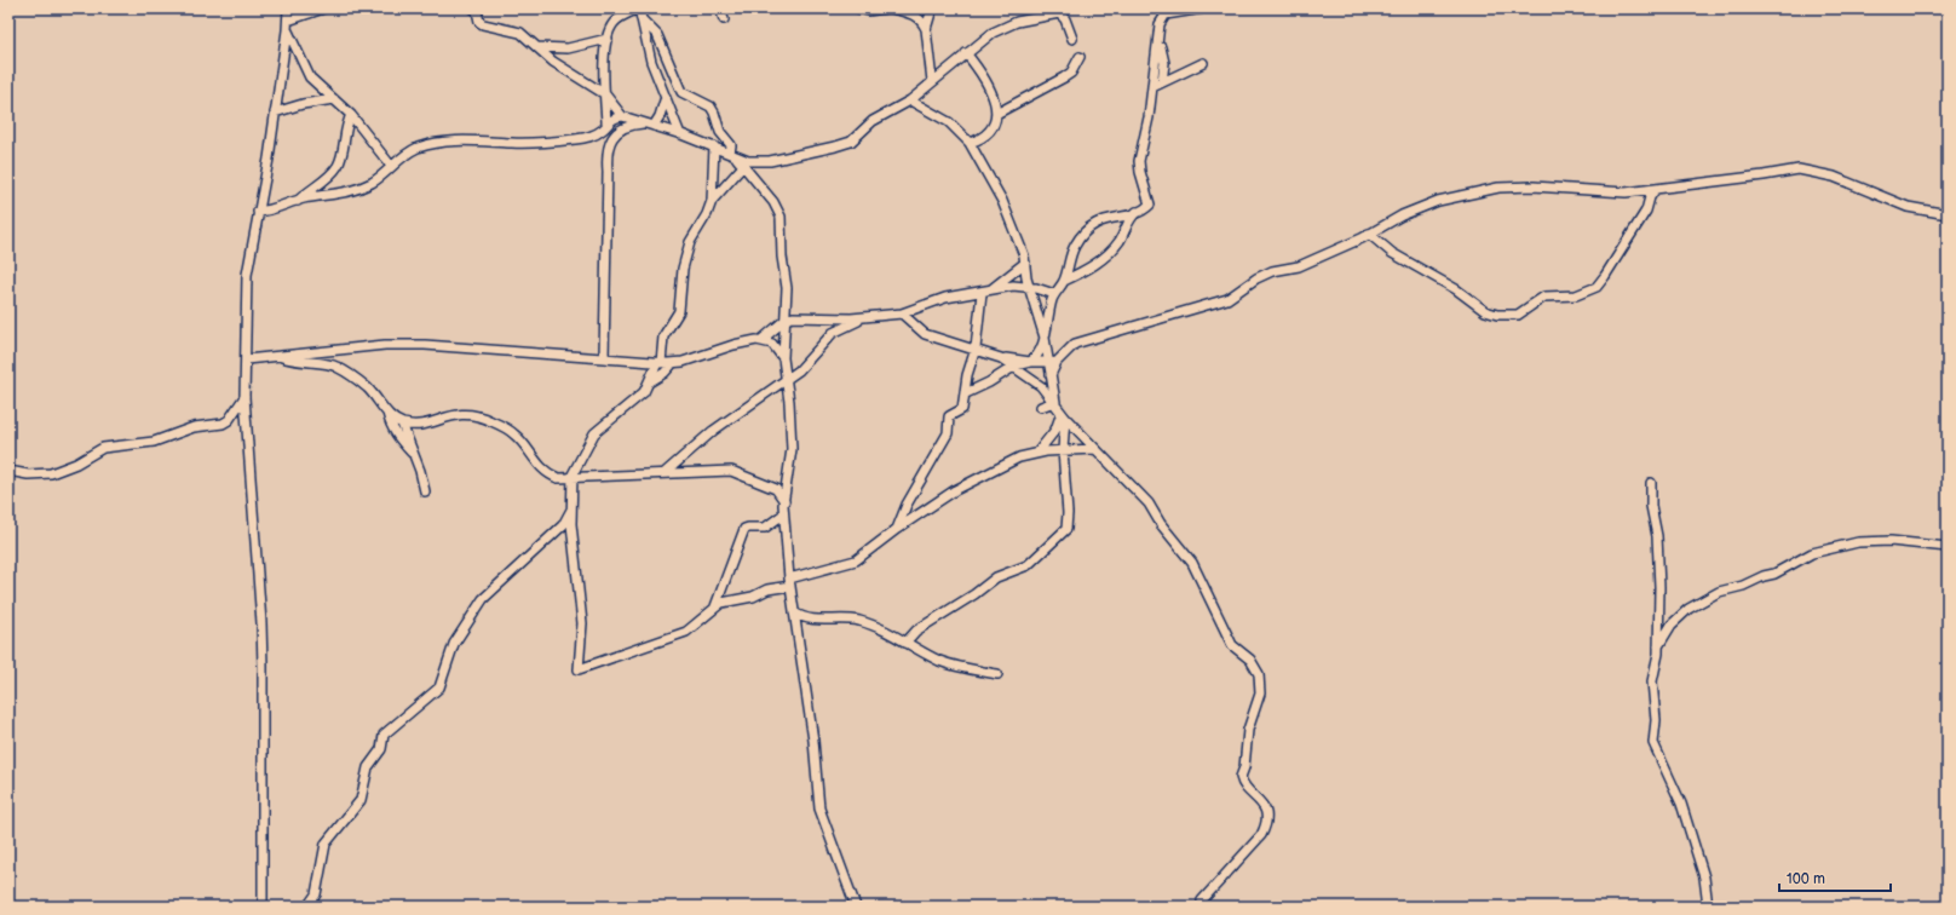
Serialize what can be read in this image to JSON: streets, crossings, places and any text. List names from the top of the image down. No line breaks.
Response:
{"scale_bar":"100 m"}
